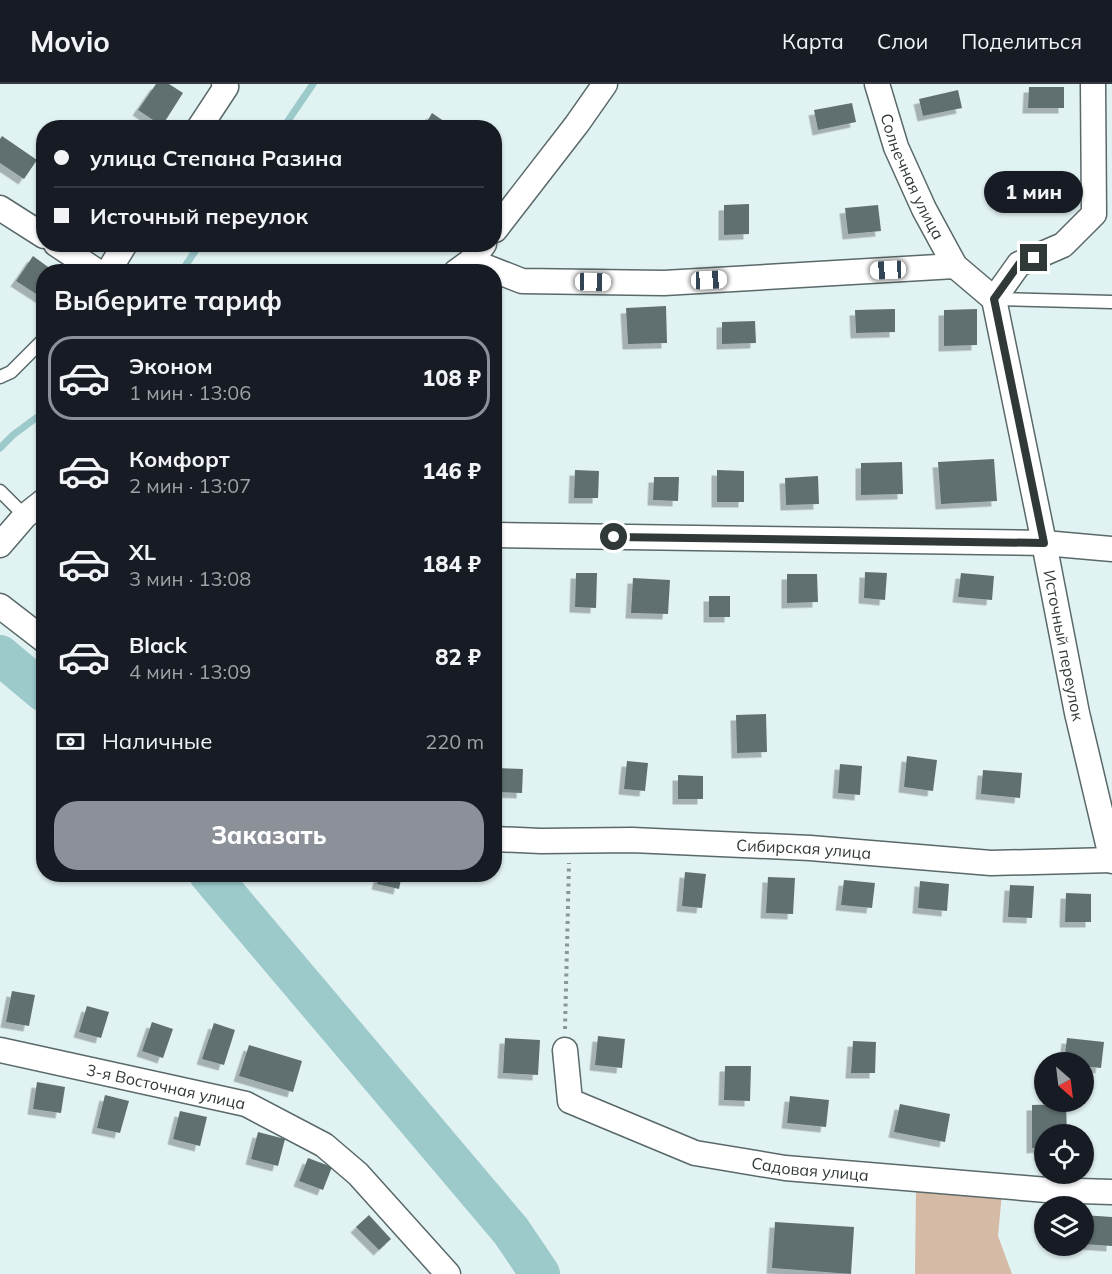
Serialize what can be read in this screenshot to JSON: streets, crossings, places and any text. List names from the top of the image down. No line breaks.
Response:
{"streets":{"street":["Солнечная улица","Источный переулок","Сибирская улица","3-я Восточная улица","Садовая улица"]},"crossings":[["Солнечная улица","Источный переулок"],["Источный переулок","Сибирская улица"]],"north":"bottom right","page":{"header":"Movio","nav":["Карта","Слои","Поделиться"],"banner":["улица Степана Разина","Источный переулок"],"bubble":"1 мин","heading":"Выберите тариф","list":[{"name":"Эконом","note":"1 мин · 13:06","value":"108 ₽"},{"name":"Комфорт","note":"2 мин · 13:07","value":"146 ₽"},{"name":"XL","note":"3 мин · 13:08","value":"184 ₽"},{"name":"Black","note":"4 мин · 13:09","value":"82 ₽"}],"pay":["Наличные","220 m"],"buttons":"Заказать"}}
